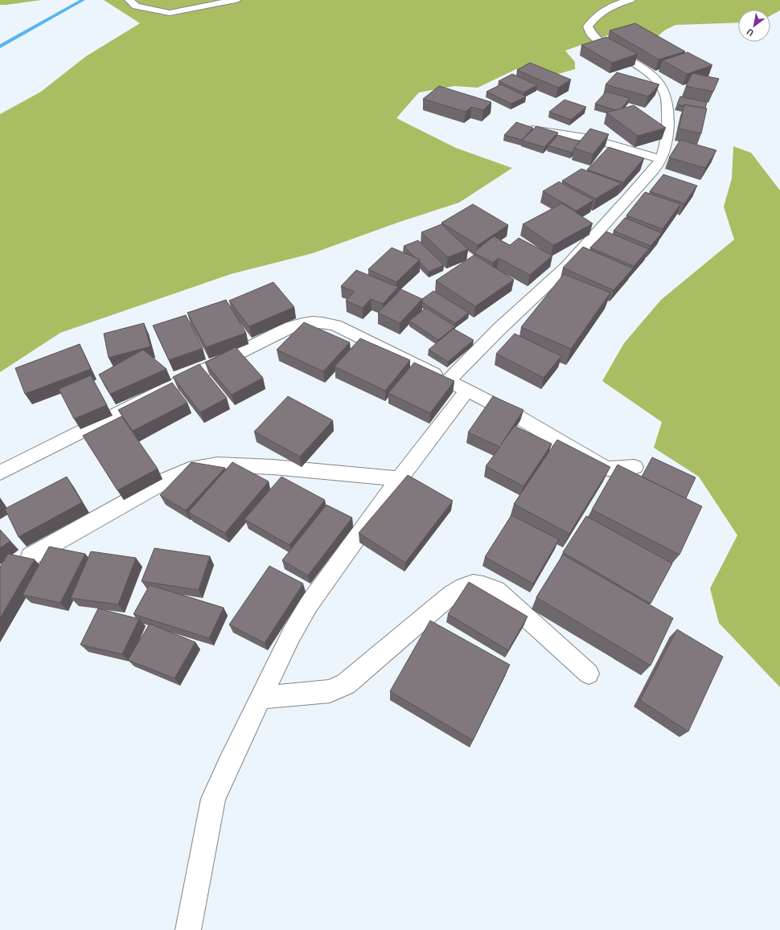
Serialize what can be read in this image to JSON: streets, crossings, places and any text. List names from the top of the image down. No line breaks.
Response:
{"north":"bottom left"}
